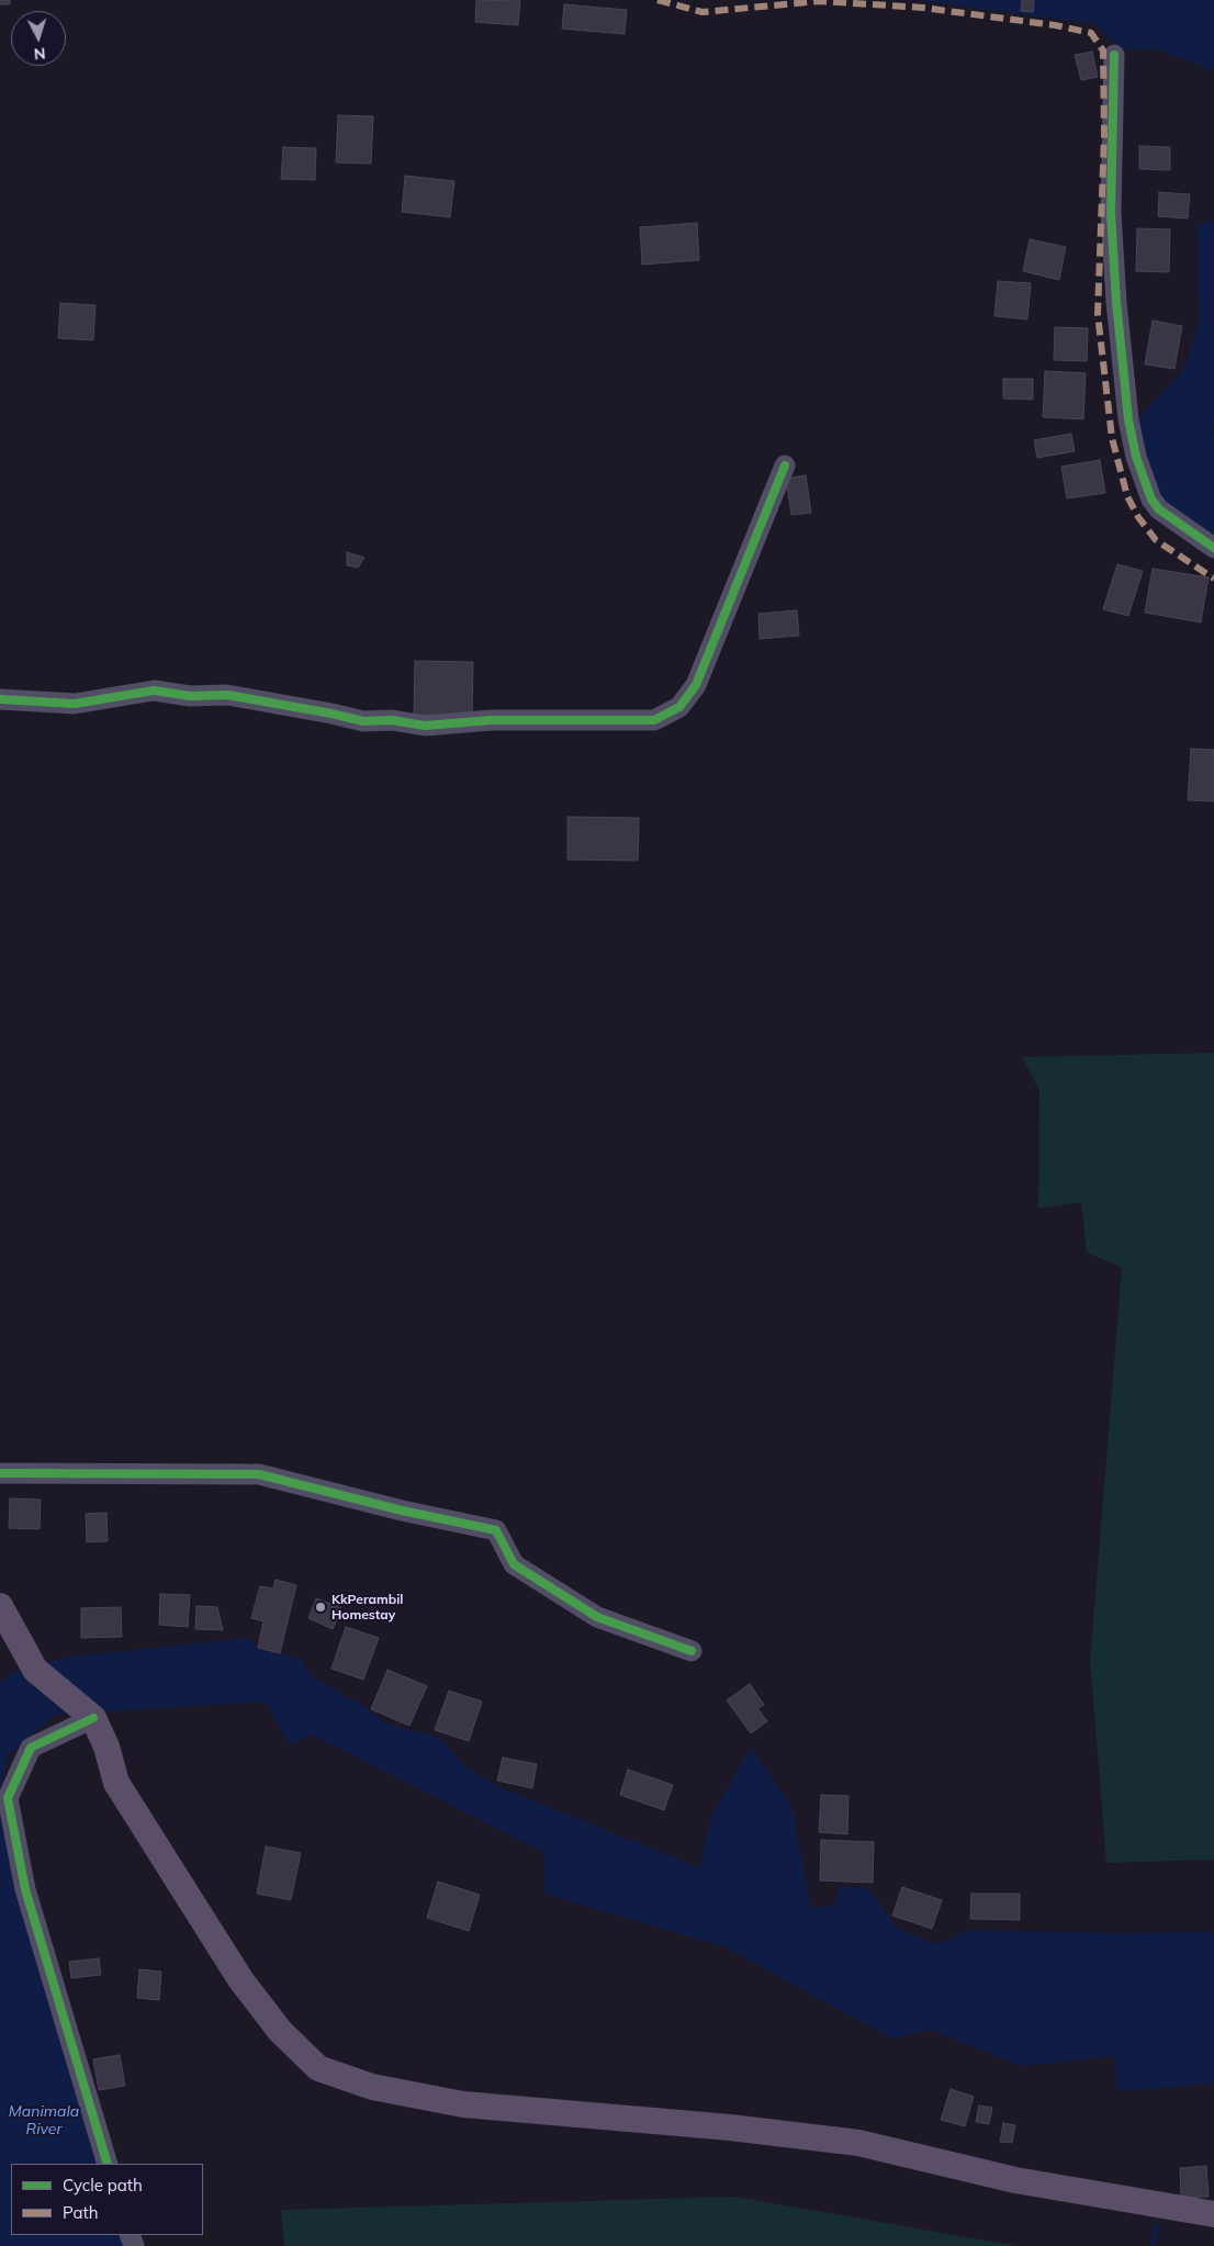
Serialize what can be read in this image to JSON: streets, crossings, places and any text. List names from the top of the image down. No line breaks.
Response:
{"water":["Manimala River"],"places":["KkPerambil Homestay"],"legend":["Cycle path","Path"],"north":"bottom"}
